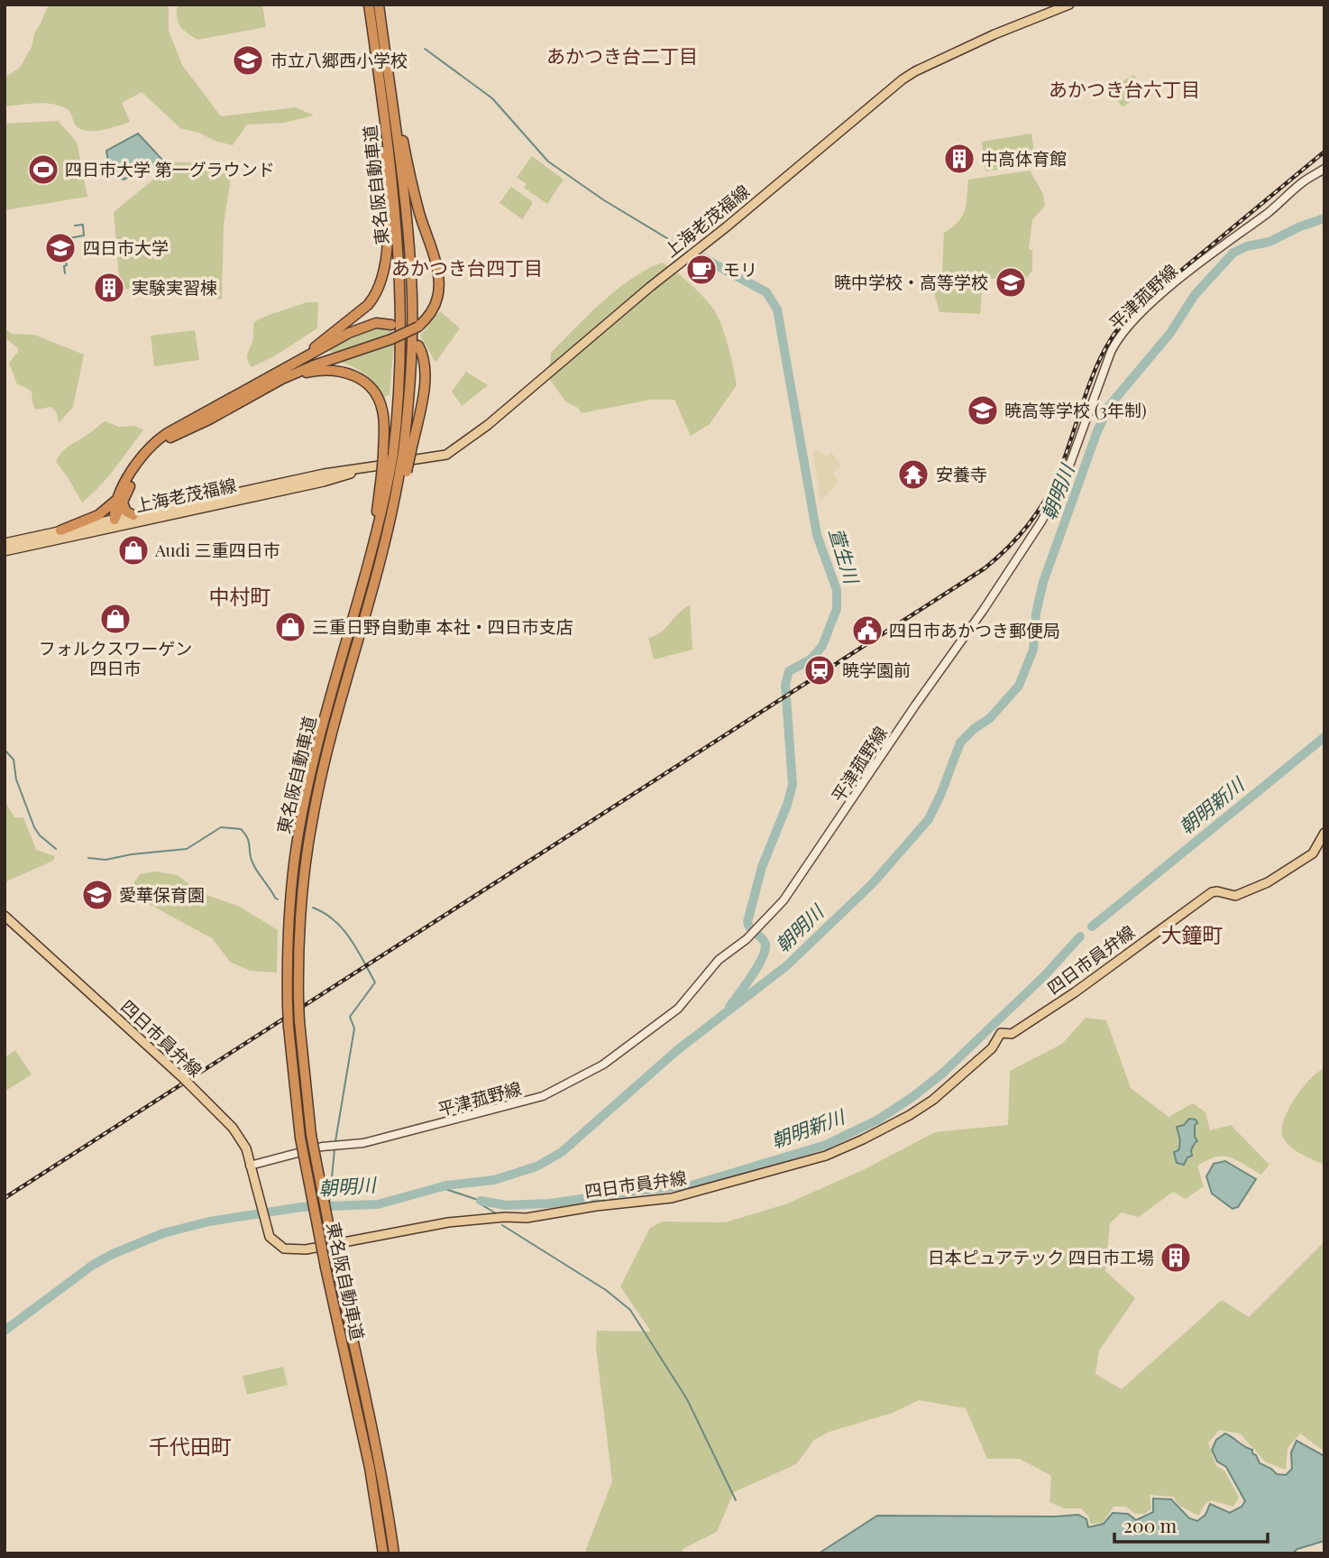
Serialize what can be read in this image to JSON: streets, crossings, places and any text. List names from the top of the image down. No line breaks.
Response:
{"streets":{"highway":["東名阪自動車道"],"main road":["上海老茂福線","平津菰野線","四日市員弁線"]},"crossings":[["平津菰野線","四日市員弁線"]],"districts":["あかつき台二丁目","あかつき台六丁目","あかつき台四丁目","中村町","大鐘町","千代田町"],"water":["朝明川","萱生川","朝明新川"],"places":{"school or university":["市立八郷西小学校","四日市大学","暁中学校・高等学校","暁高等学校 (3年制)","愛華保育園"],"building":["中高体育館","実験実習棟","日本ピュアテック 四日市工場"],"sports":["四日市大学 第一グラウンド"],"cafe":["モリ"],"temple":["安養寺"],"shop":["Audi 三重四日市","フォルクスワーゲン 四日市","三重日野自動車 本社・四日市支店"],"public building":["四日市あかつき郵便局"],"station":["暁学園前"]},"scale_bar":"200 m"}
